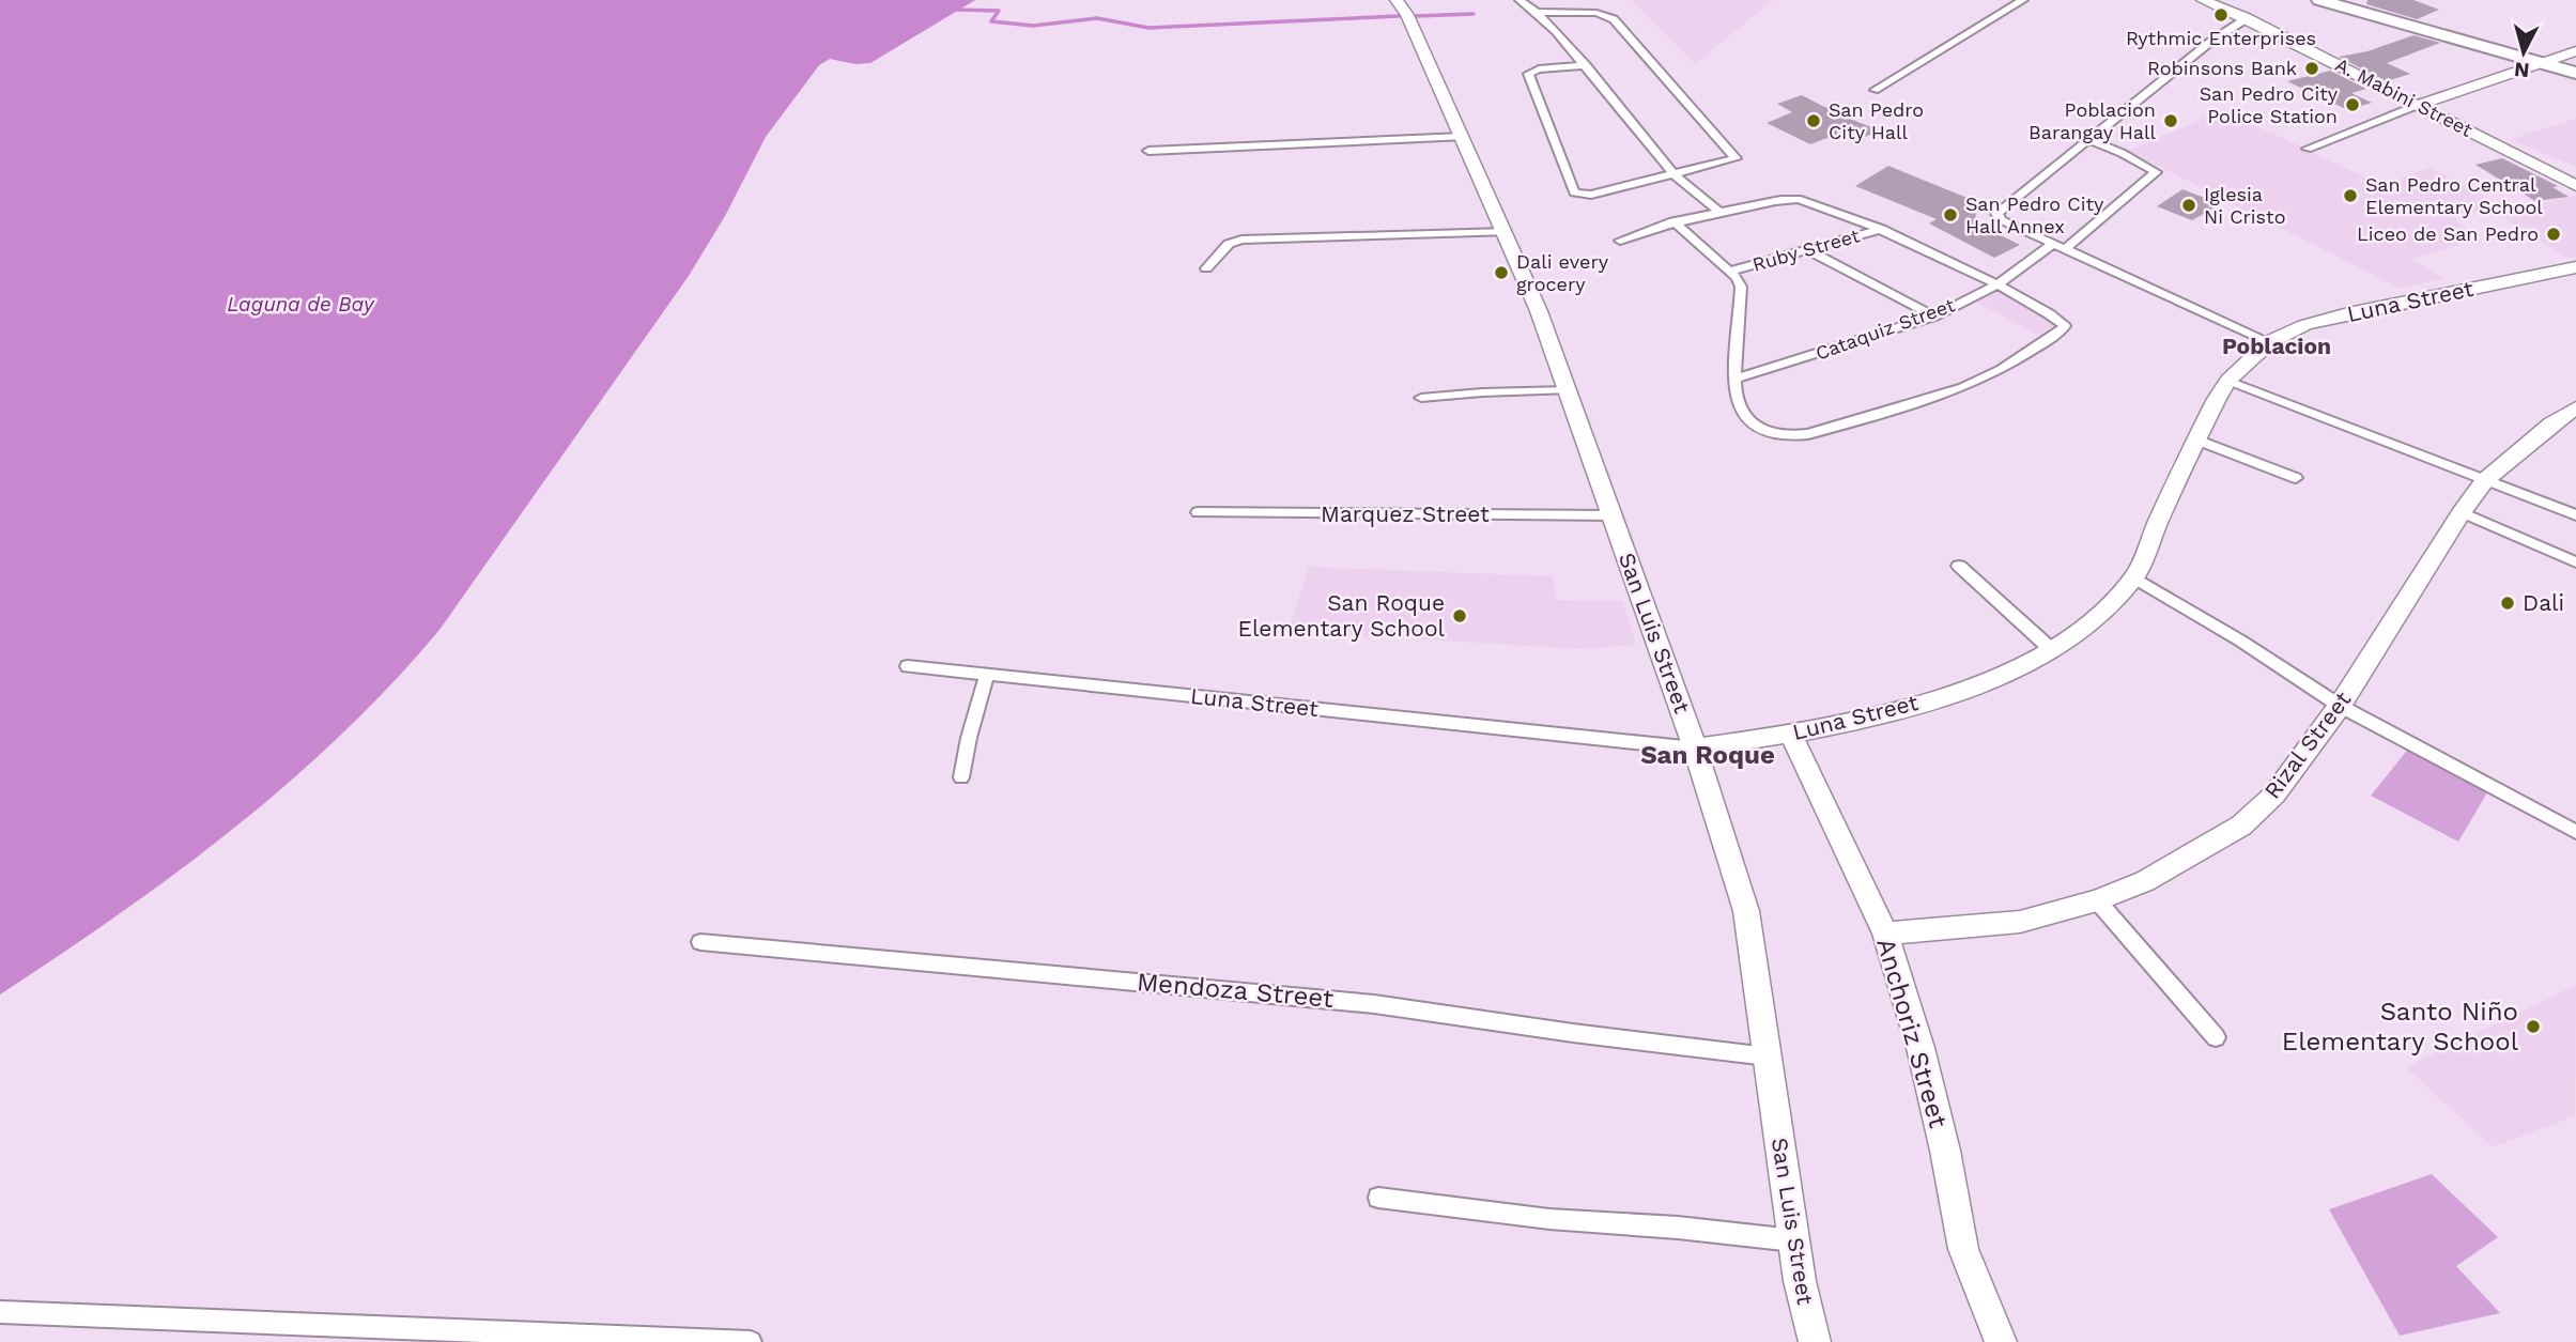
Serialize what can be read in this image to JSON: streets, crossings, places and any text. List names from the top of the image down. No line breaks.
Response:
{"streets":{"street":["A. Mabini Street","Ruby Street","Luna Street","Cataquiz Street","Marquez Street","San Luis Street","Rizal Street","Mendoza Street","Anchoriz Street"]},"crossings":[["Luna Street","San Luis Street"],["Luna Street","Anchoriz Street"],["Marquez Street","San Luis Street"],["San Luis Street","Mendoza Street"],["Rizal Street","Anchoriz Street"]],"districts":["Poblacion","San Roque"],"water":["Laguna de Bay"],"places":["Rythmic Enterprises","Robinsons Bank","San Pedro City Police Station","San Pedro City Hall","Poblacion Barangay Hall","San Pedro Central Elementary School","Iglesia Ni Cristo","San Pedro City Hall Annex","Liceo de San Pedro","Dali every grocery","Dali","San Roque Elementary School","Santo Niño Elementary School"],"north":"bottom"}
